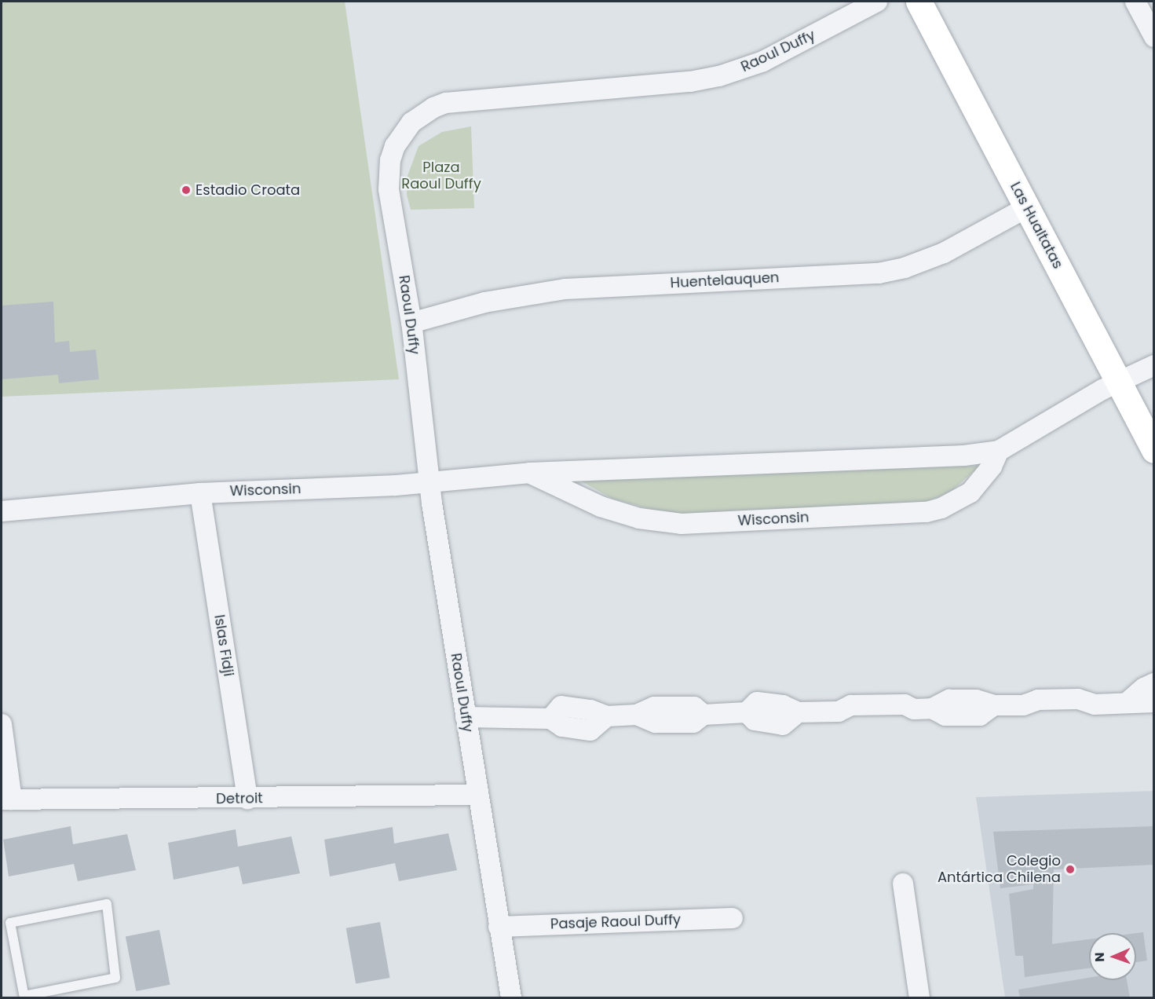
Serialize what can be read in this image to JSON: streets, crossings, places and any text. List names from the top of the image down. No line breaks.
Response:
{"streets":{"street":["Raoul Duffy","Las Hualtatas","Huentelauquen","Wisconsin","Islas Fidji","Detroit","Pasaje Raoul Duffy"]},"crossings":[["Raoul Duffy","Huentelauquen"],["Raoul Duffy","Wisconsin"],["Raoul Duffy","Detroit"],["Raoul Duffy","Pasaje Raoul Duffy"],["Las Hualtatas","Huentelauquen"],["Las Hualtatas","Wisconsin"],["Wisconsin","Islas Fidji"],["Islas Fidji","Detroit"]],"parks":["Plaza Raoul Duffy"],"places":["Estadio Croata","Colegio Antártica Chilena"],"north":"left"}
